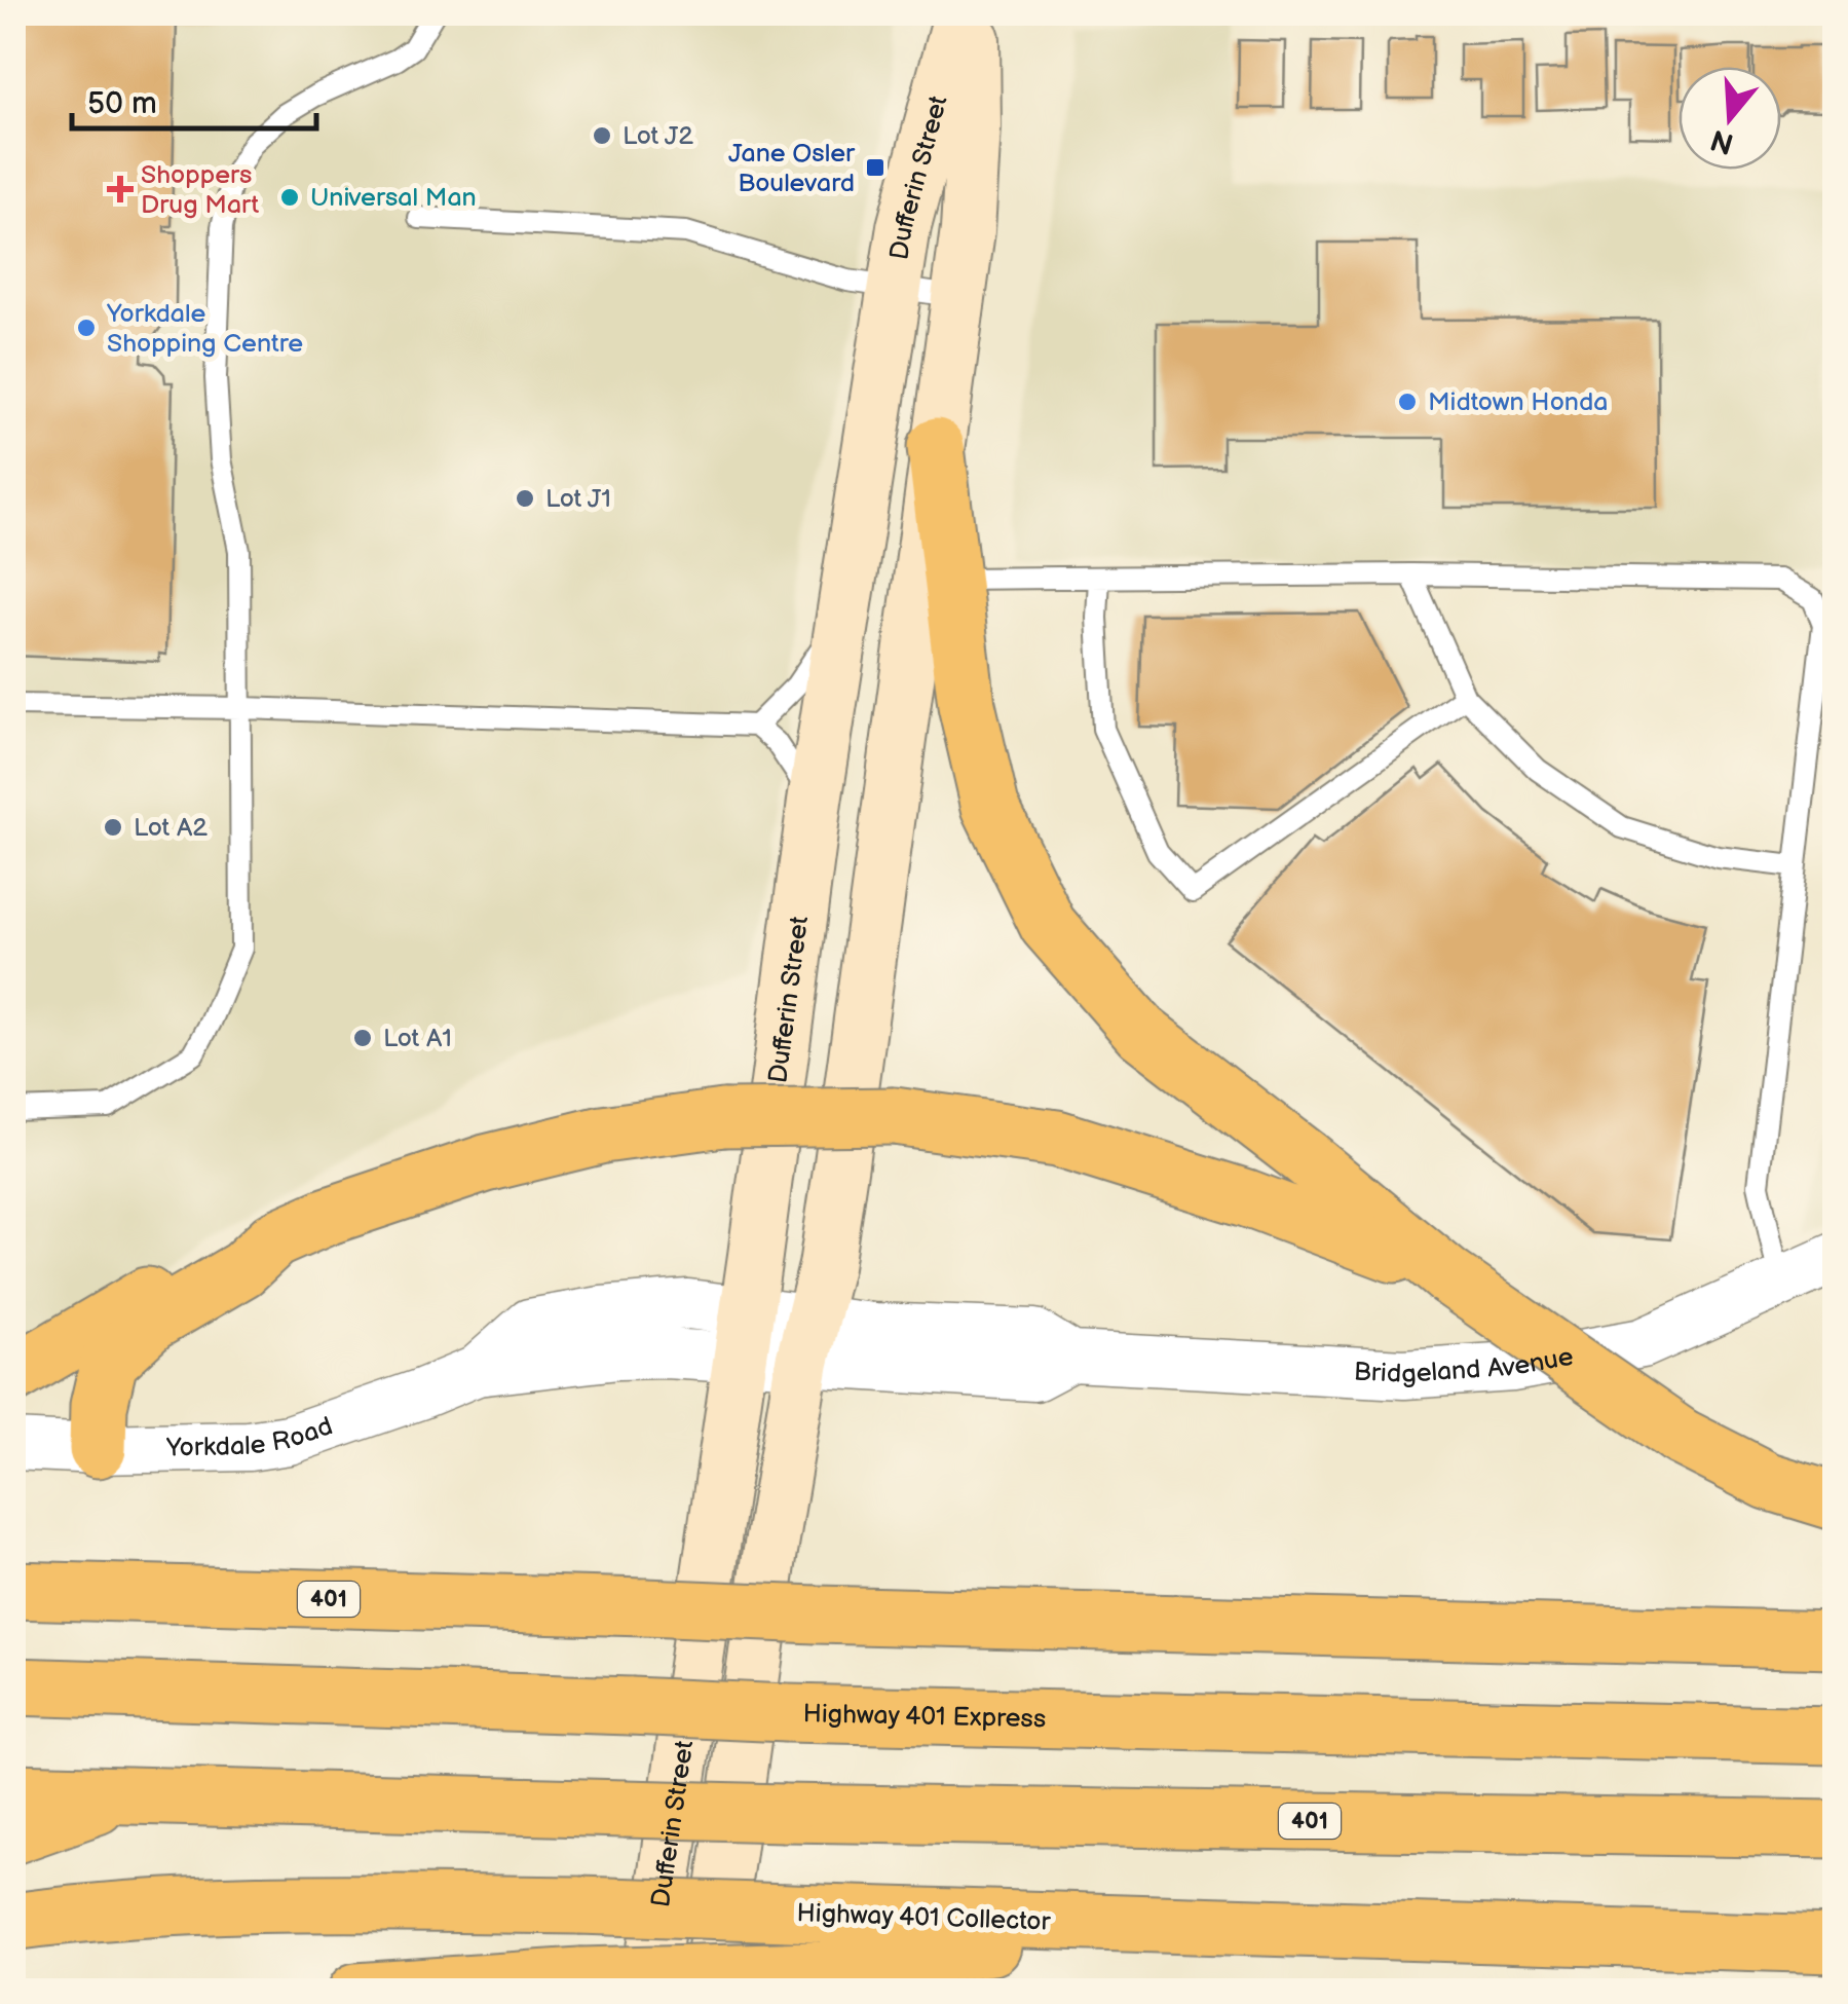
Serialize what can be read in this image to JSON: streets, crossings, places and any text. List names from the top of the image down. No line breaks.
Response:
{"streets":{"highway":["401","Highway 401 Express","Highway 401 Collector"],"main road":["Dufferin Street"],"street":["Bridgeland Avenue","Yorkdale Road"]},"crossings":[["Dufferin Street","Bridgeland Avenue"],["Dufferin Street","Yorkdale Road"],["Bridgeland Avenue","Yorkdale Road"]],"places":{"other":["Lot J2","Universal Man","Yorkdale Shopping Centre","Midtown Honda","Lot J1","Lot A2","Lot A1"],"transit":["Jane Osler Boulevard"],"health":["Shoppers Drug Mart"]},"scale_bar":"50 m","north":"bottom"}
